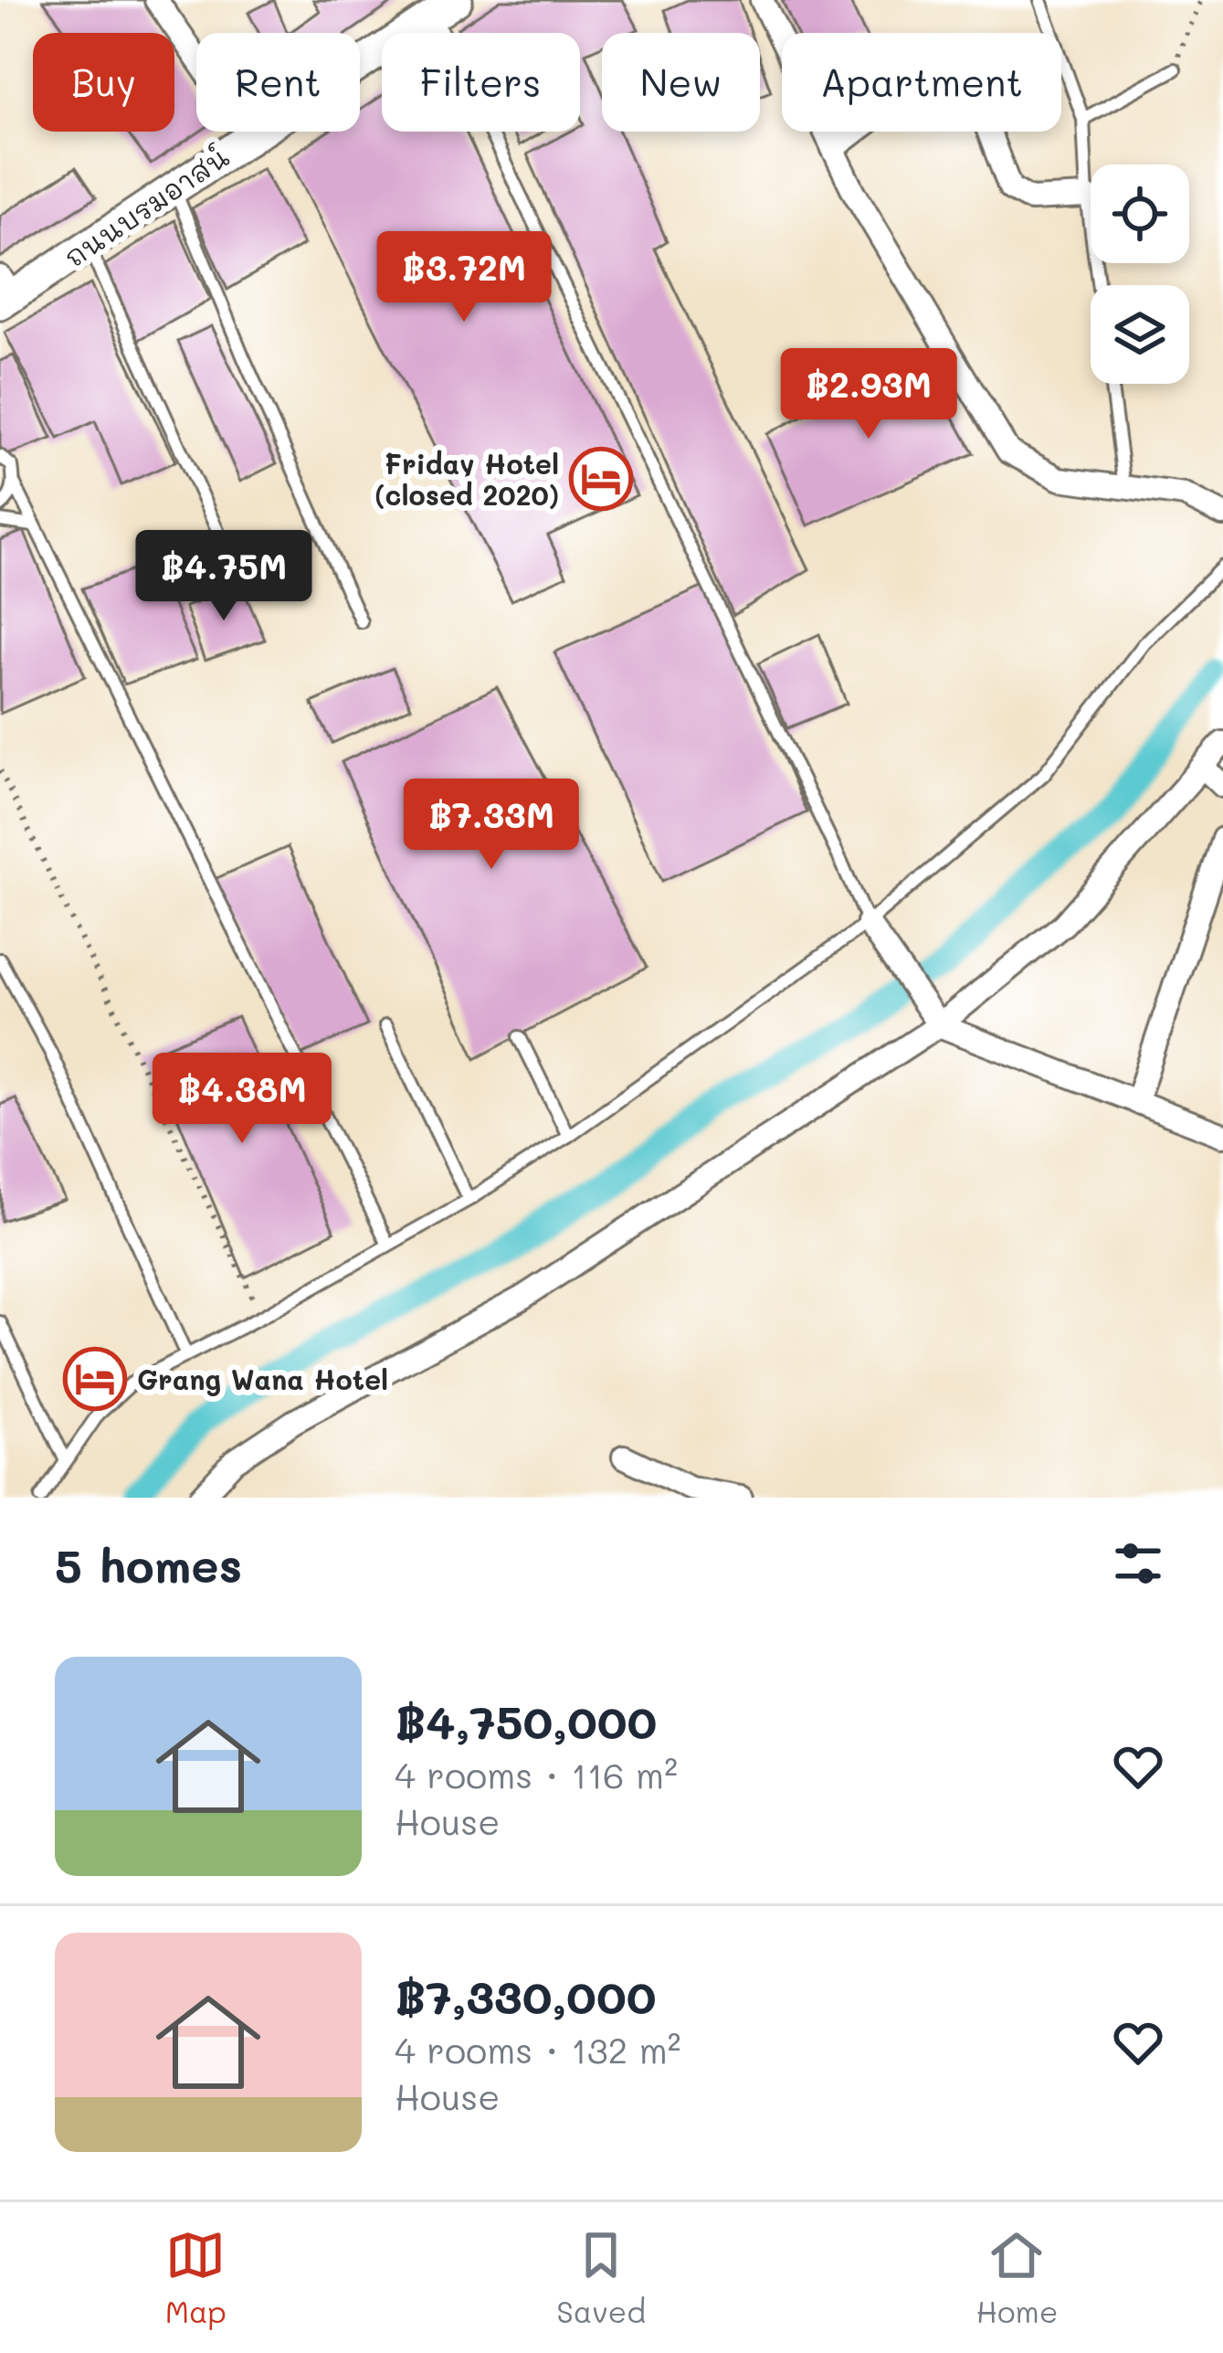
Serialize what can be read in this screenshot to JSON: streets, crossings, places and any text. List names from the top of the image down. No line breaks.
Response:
{"streets":{"main road":["ถนนบรมอาสน์"]},"places":{"hotel":["Friday Hotel (closed 2020)","Grang Wana Hotel"]},"page":{"chip":["Buy","Rent","Filters","New","Apartment"],"price":["฿3.72M","฿2.93M","฿4.75M","฿7.33M","฿4.38M"],"heading":"5 homes","list":[{"name":"฿4,750,000","note":"4 rooms · 116 m² · House"},{"name":"฿7,330,000","note":"4 rooms · 132 m² · House"}],"tabs":["Map","Saved","Home"]}}
